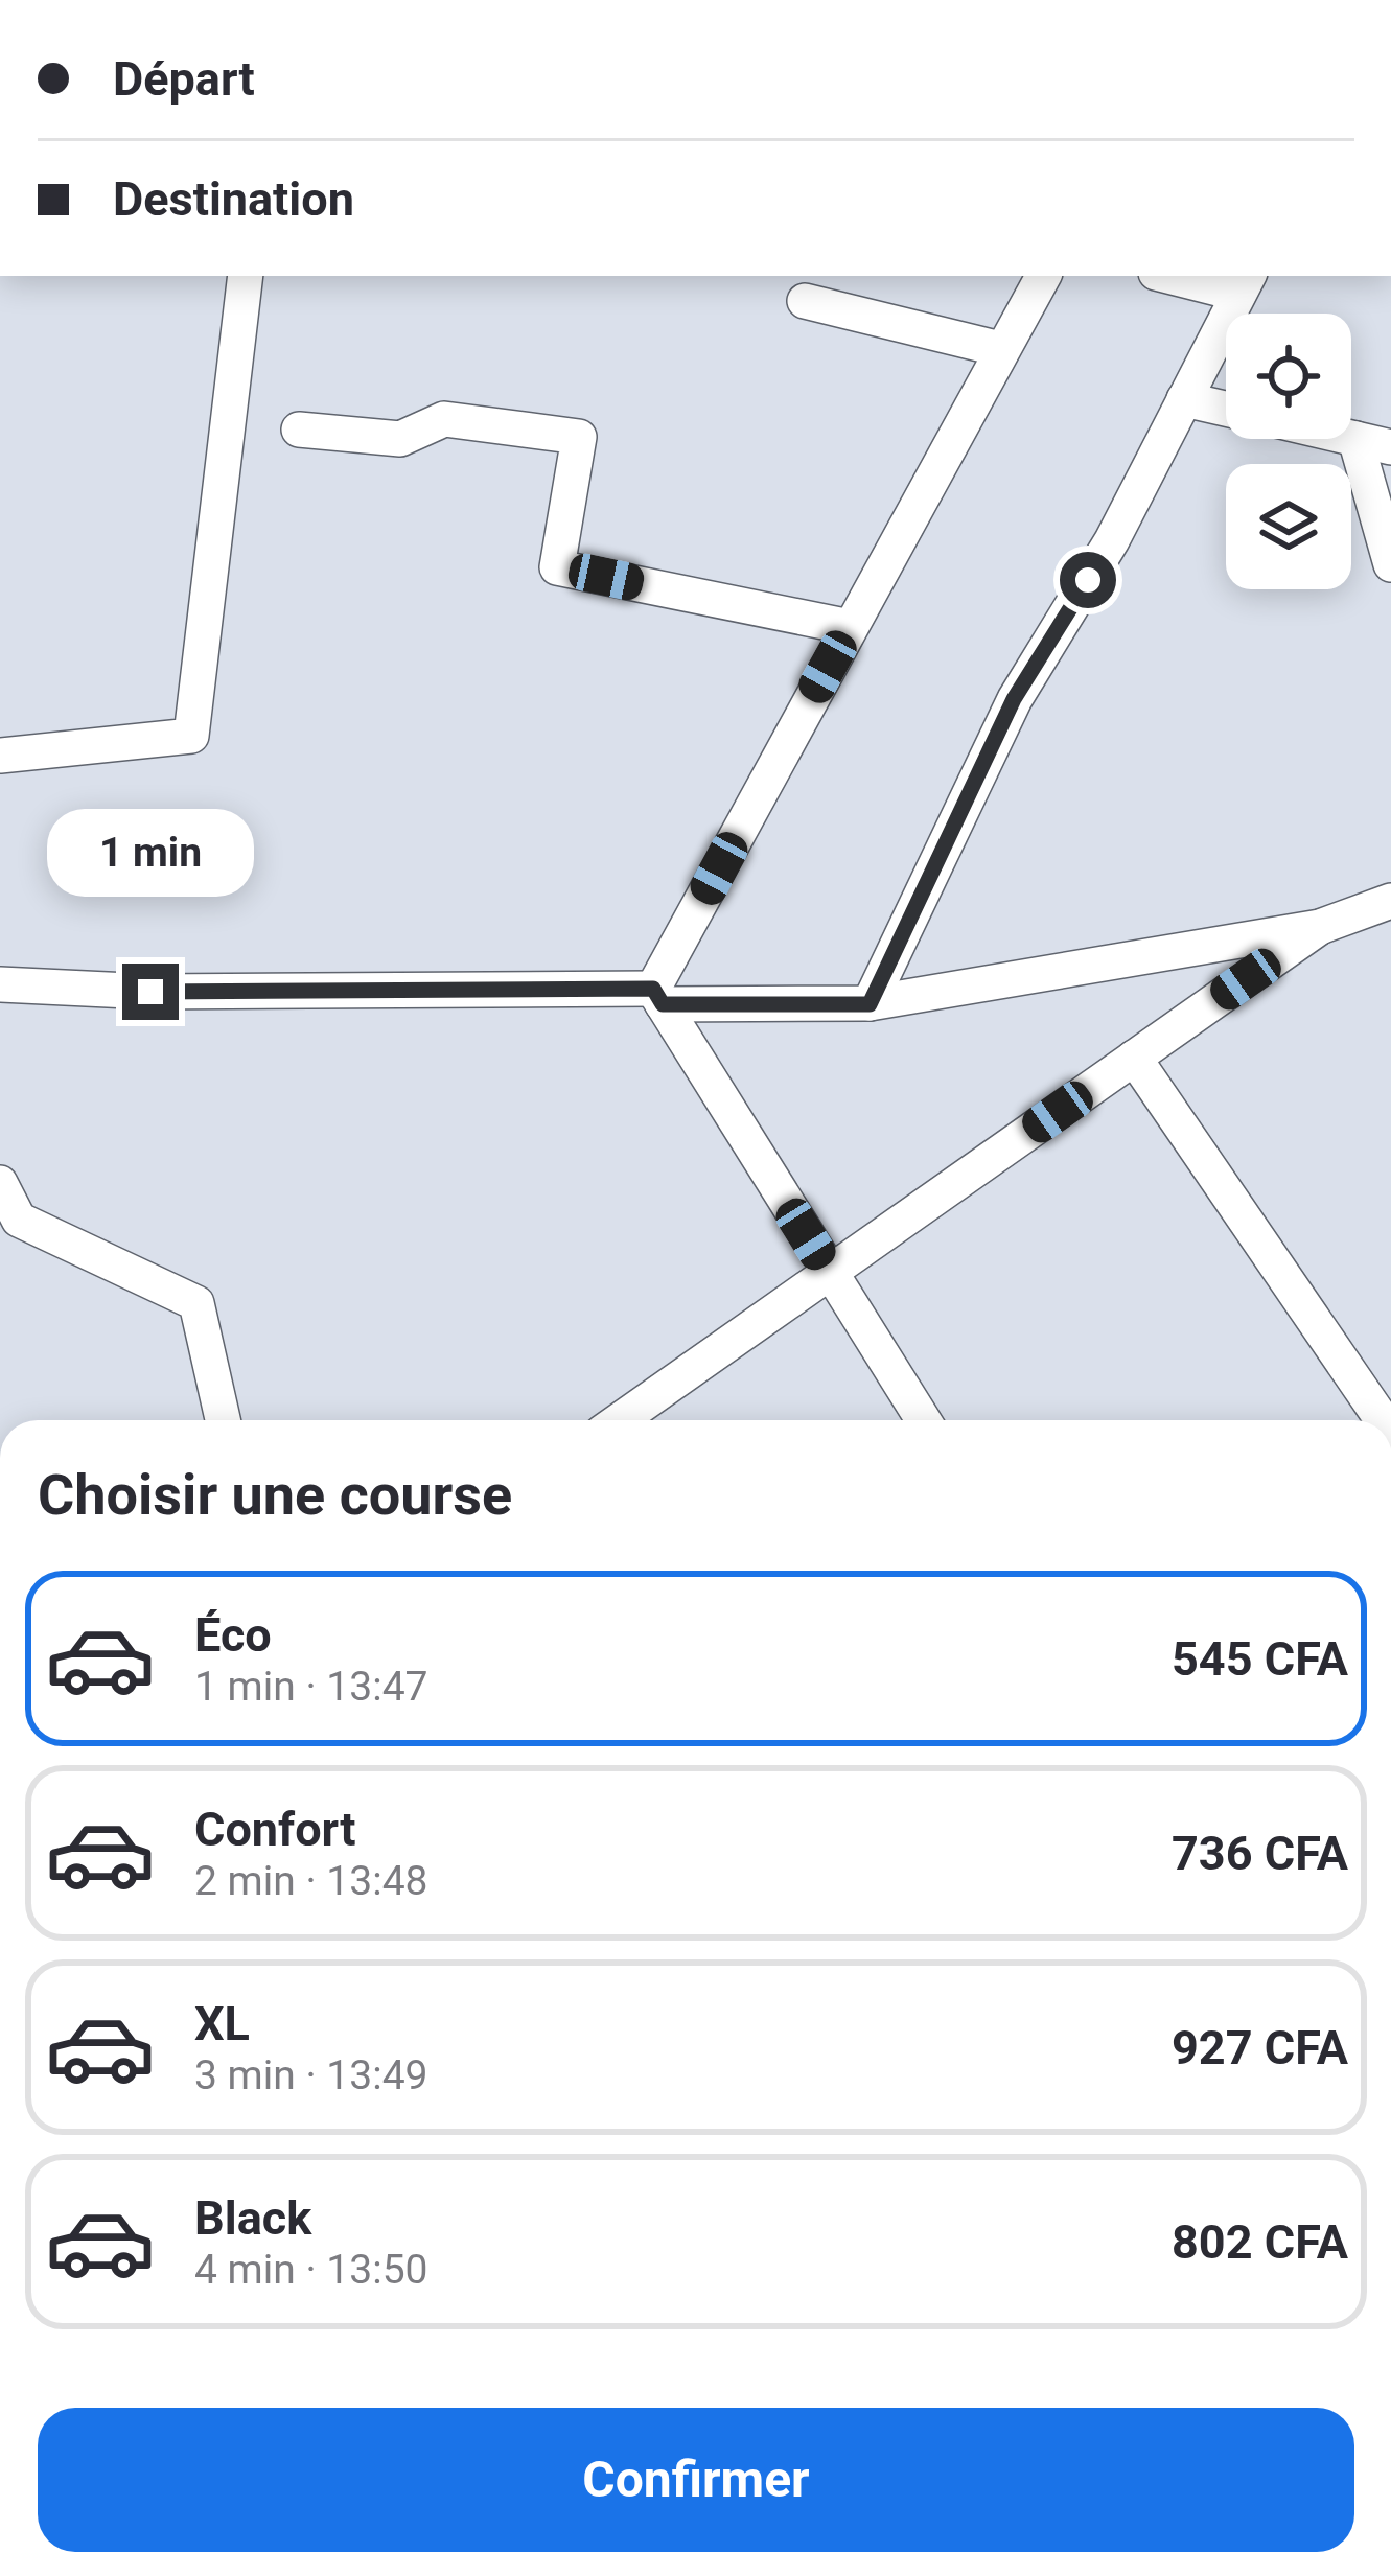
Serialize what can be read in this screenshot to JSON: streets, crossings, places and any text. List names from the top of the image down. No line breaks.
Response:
{"page":{"banner":["Départ","Destination"],"bubble":"1 min","heading":"Choisir une course","list":[{"name":"Éco","note":"1 min · 13:47","value":"545 CFA"},{"name":"Confort","note":"2 min · 13:48","value":"736 CFA"},{"name":"XL","note":"3 min · 13:49","value":"927 CFA"},{"name":"Black","note":"4 min · 13:50","value":"802 CFA"}],"buttons":"Confirmer"}}
